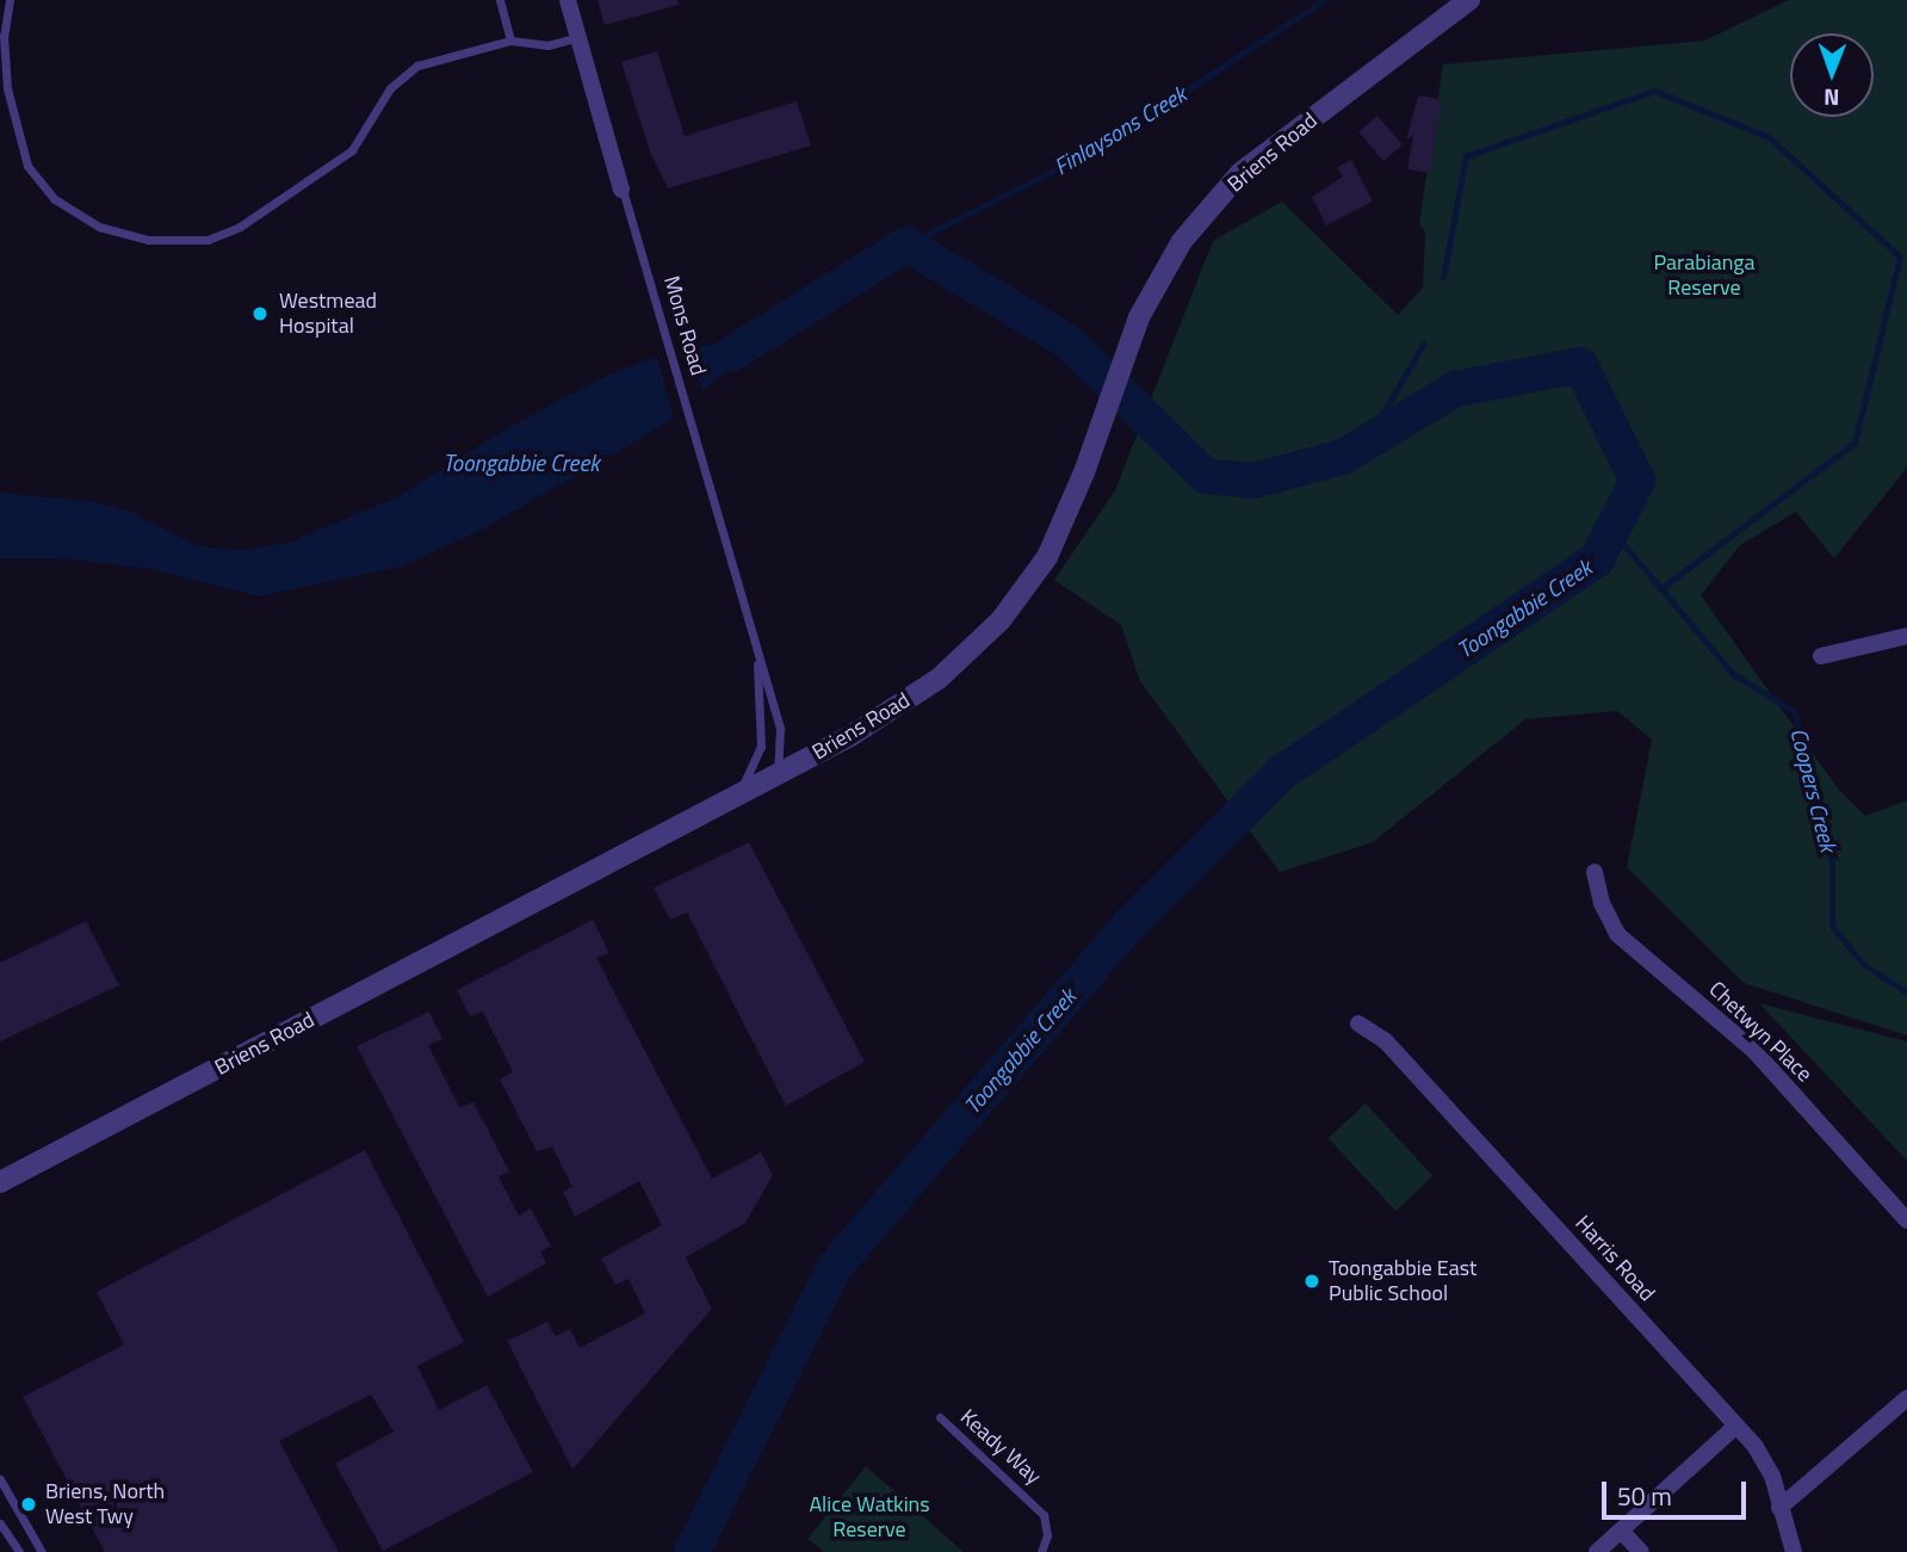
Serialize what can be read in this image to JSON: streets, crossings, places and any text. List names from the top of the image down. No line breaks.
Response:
{"streets":{"street":["Briens Road","Mons Road","Chetwyn Place","Harris Road"],"lane":["Keady Way"]},"crossings":[["Briens Road","Mons Road"]],"water":["Finlaysons Creek","Toongabbie Creek","Coopers Creek"],"parks":["Parabianga Reserve","Alice Watkins Reserve"],"places":["Westmead Hospital","Toongabbie East Public School","Briens, North West Twy"],"scale_bar":"50 m","north":"bottom"}
